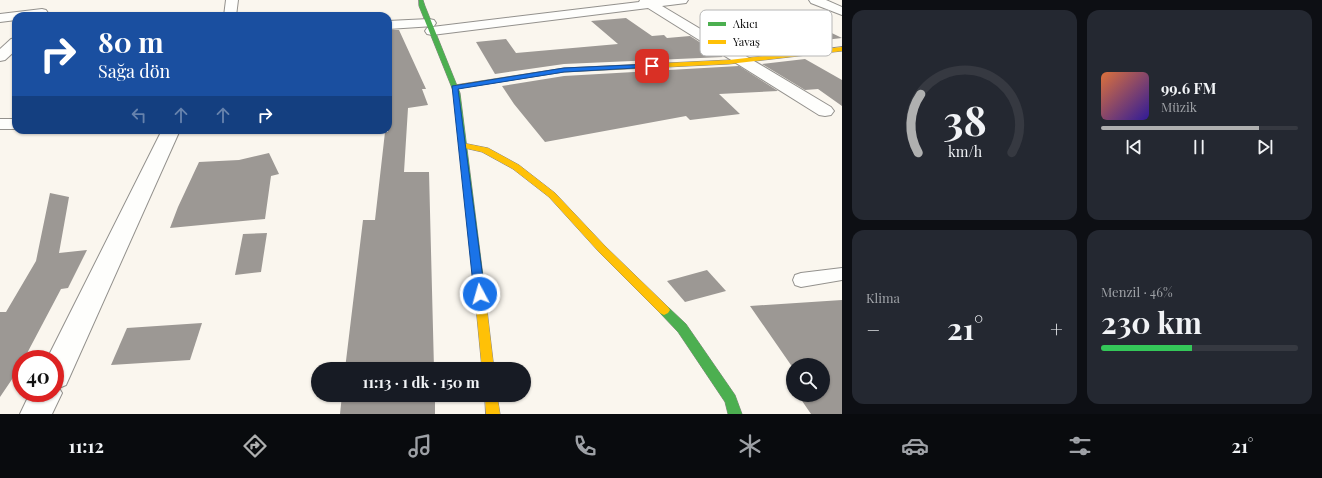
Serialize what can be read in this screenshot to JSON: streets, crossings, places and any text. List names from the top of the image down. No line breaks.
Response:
{"legend":["Akıcı","Yavaş"],"page":{"turn":["80 m","Sağa dön"],"song":["99.6 FM","Müzik"],"tile":["Klima",["Menzil · 46%","230 km"]],"heat":["−","21°","+"],"limit":"40","trip":"11:13 · 1 dk · 150 m","tabs":["11:12","21°"],"gauge":["38","km/h"]}}
